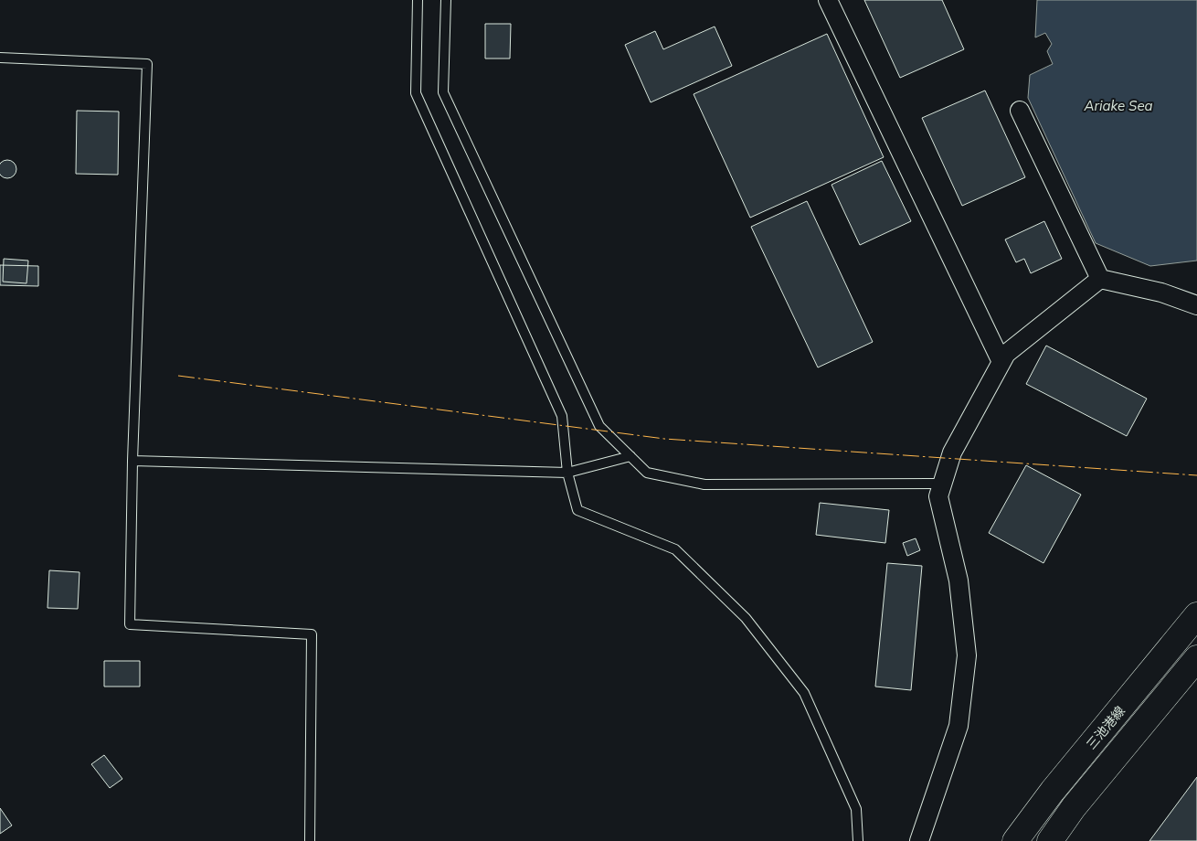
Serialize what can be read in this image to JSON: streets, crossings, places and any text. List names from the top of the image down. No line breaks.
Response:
{"streets":{"main road":["三池港線"]},"water":["Ariake Sea"]}
